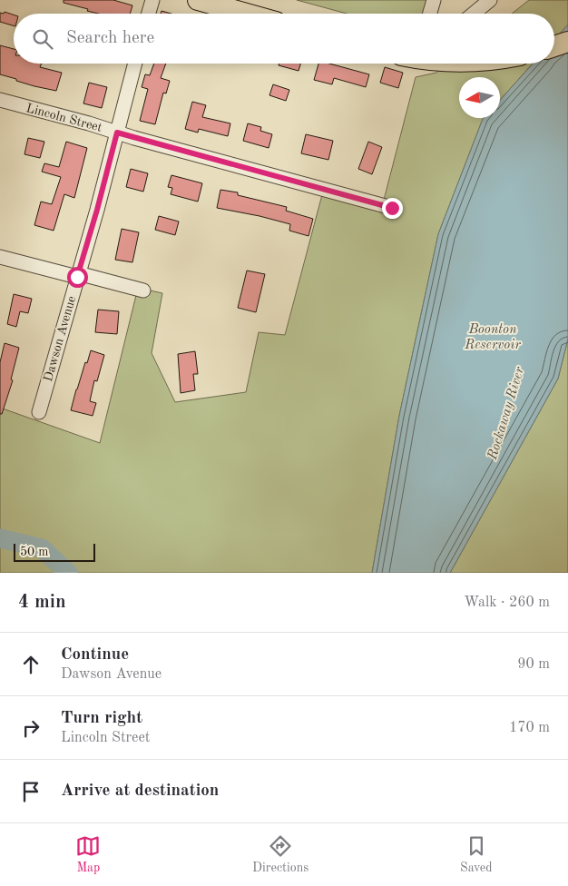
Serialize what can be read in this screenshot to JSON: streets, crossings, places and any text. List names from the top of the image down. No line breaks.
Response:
{"streets":{"street":["Lincoln Street","Dawson Avenue"]},"crossings":[["Lincoln Street","Dawson Avenue"]],"water":["Boonton Reservoir","Rockaway River"],"scale_bar":"50 m","north":"left","page":{"search":"Search here","scale":"50 m","heading":["4 min","Walk · 260 m"],"list":[["Continue","Dawson Avenue","90 m"],["Turn right","Lincoln Street","170 m"],"Arrive at destination"],"nav":["Map","Directions","Saved"]}}
